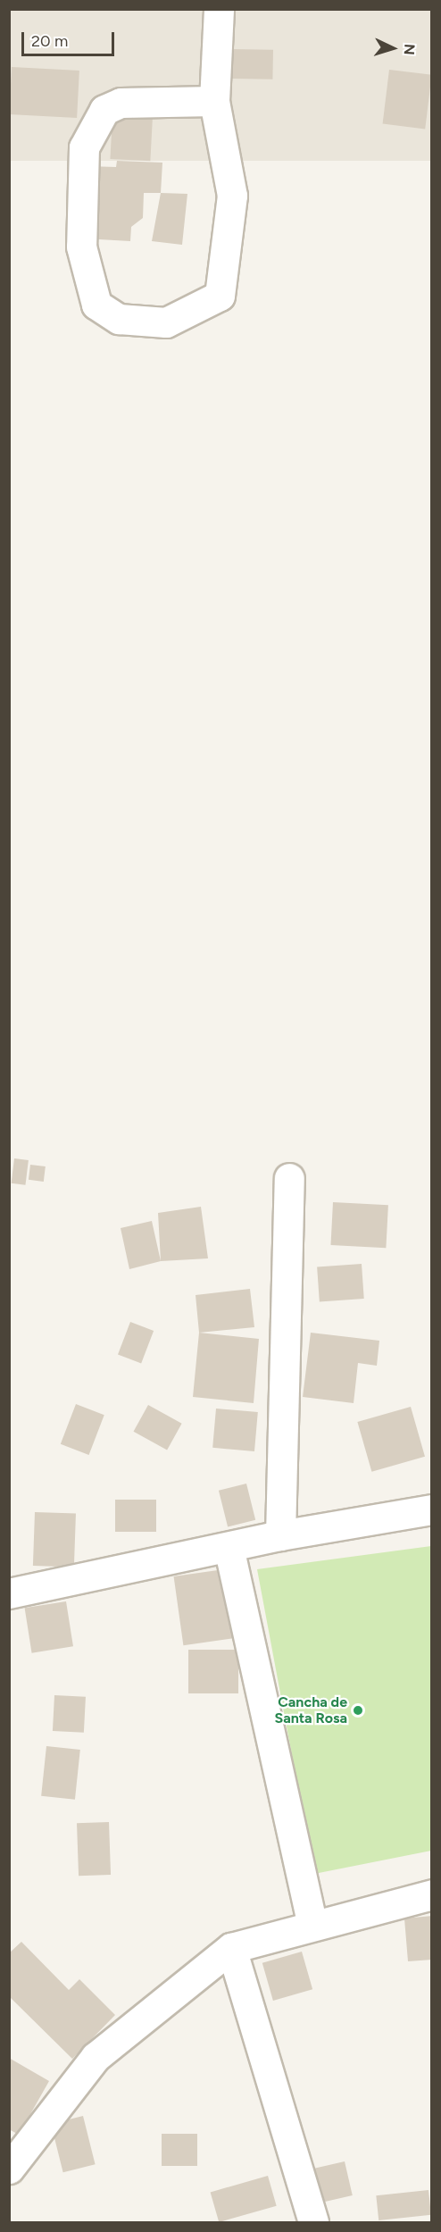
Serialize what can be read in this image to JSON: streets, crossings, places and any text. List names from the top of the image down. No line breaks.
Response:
{"places":["Cancha de Santa Rosa"],"scale_bar":"20 m","north":"right"}
